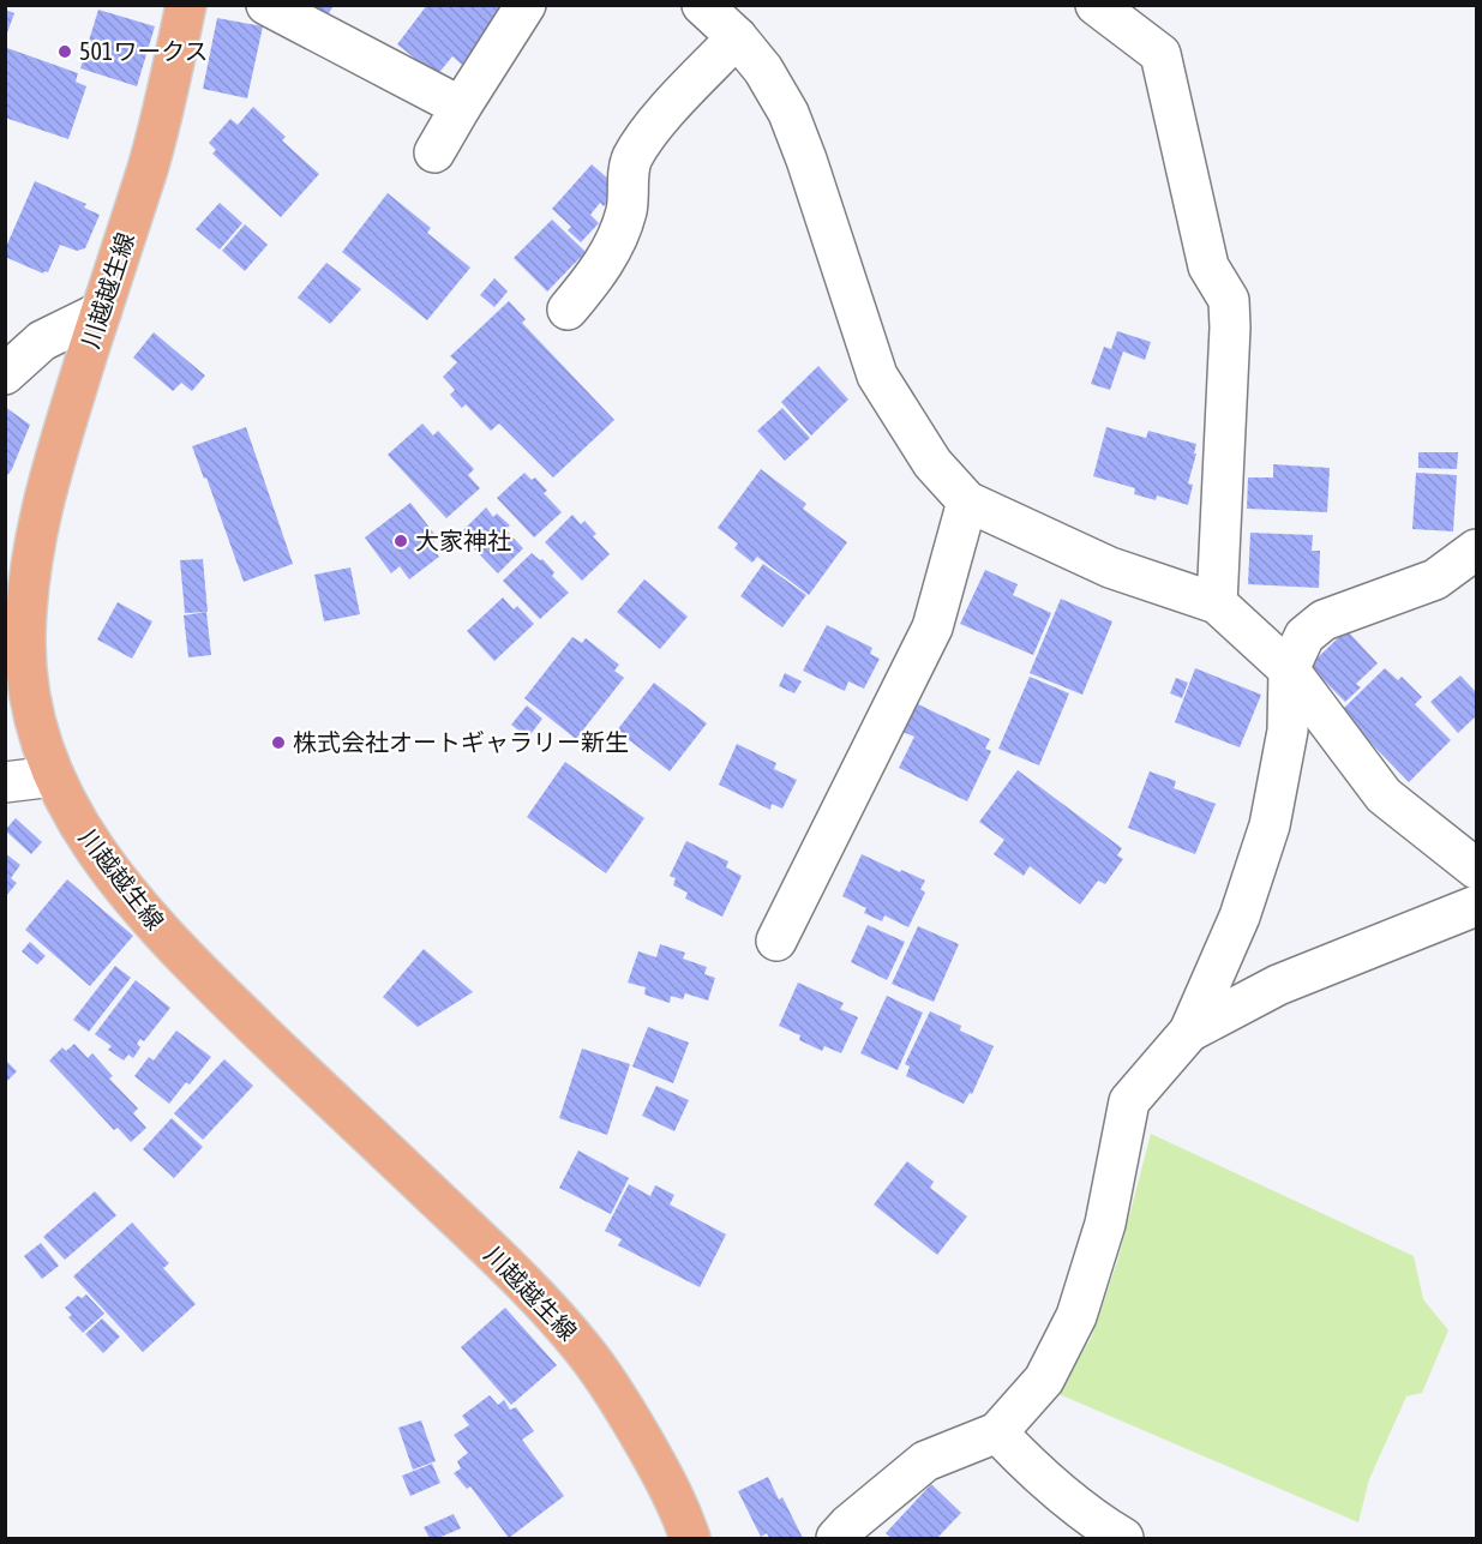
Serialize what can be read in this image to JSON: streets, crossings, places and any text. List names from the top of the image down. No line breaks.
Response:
{"streets":{"main road":["川越越生線"]},"places":["501ワークス","大家神社","株式会社オートギャラリー新生"]}
